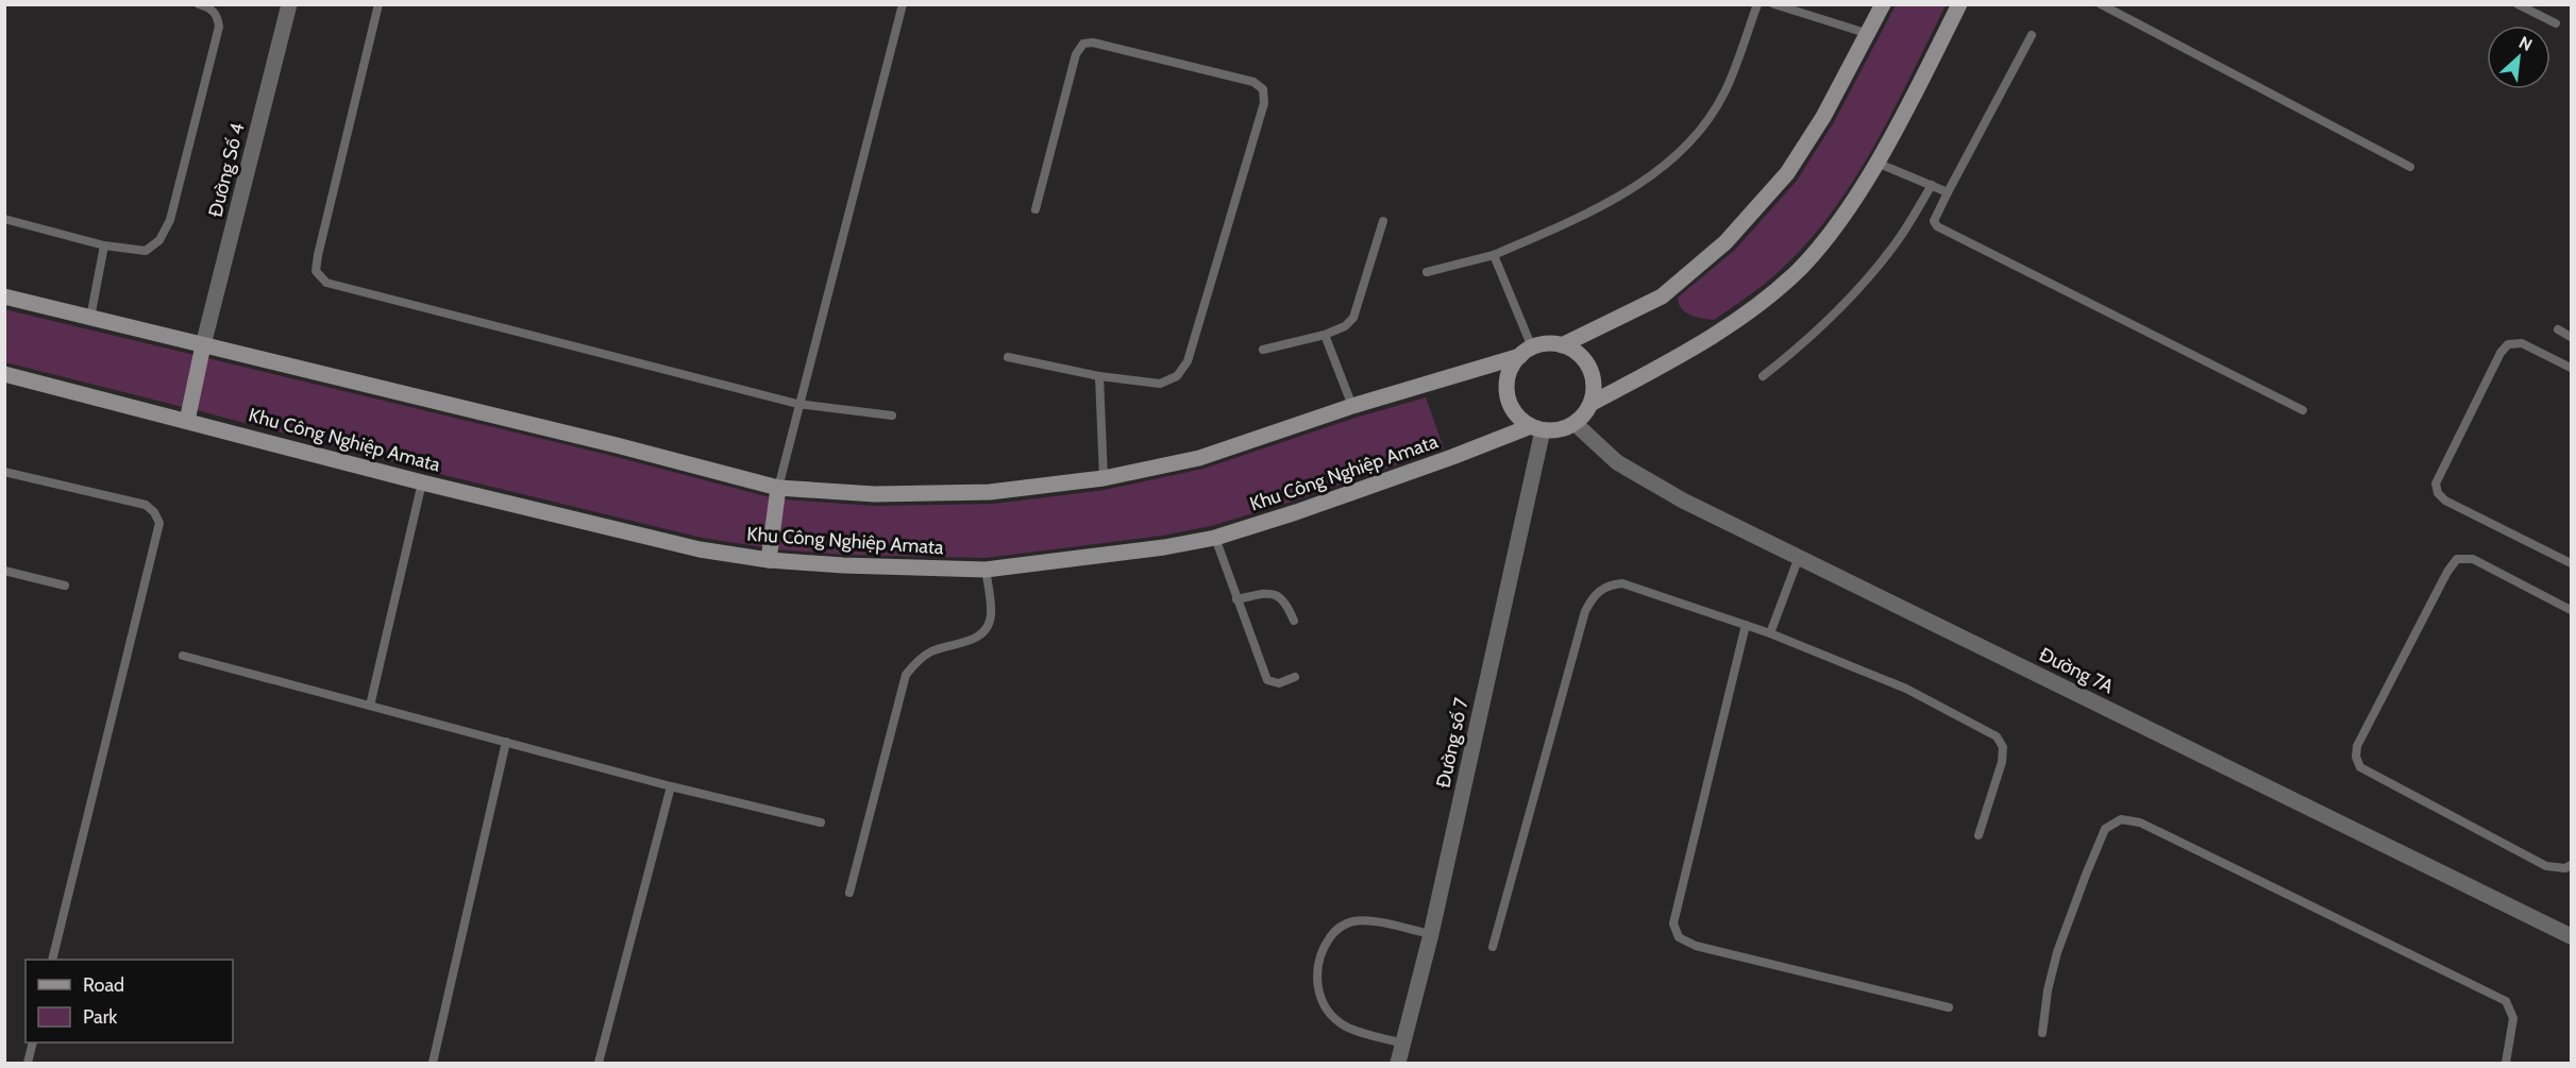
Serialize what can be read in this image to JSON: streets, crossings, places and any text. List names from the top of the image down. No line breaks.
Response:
{"streets":{"street":["Đường Số 4","Khu Công Nghiệp Amata","Đường 7A","Đường số 7"]},"crossings":[["Khu Công Nghiệp Amata","Đường 7A"],["Khu Công Nghiệp Amata","Đường số 7"],["Đường 7A","Đường số 7"]],"legend":["Road","Park"],"north":"top right"}
